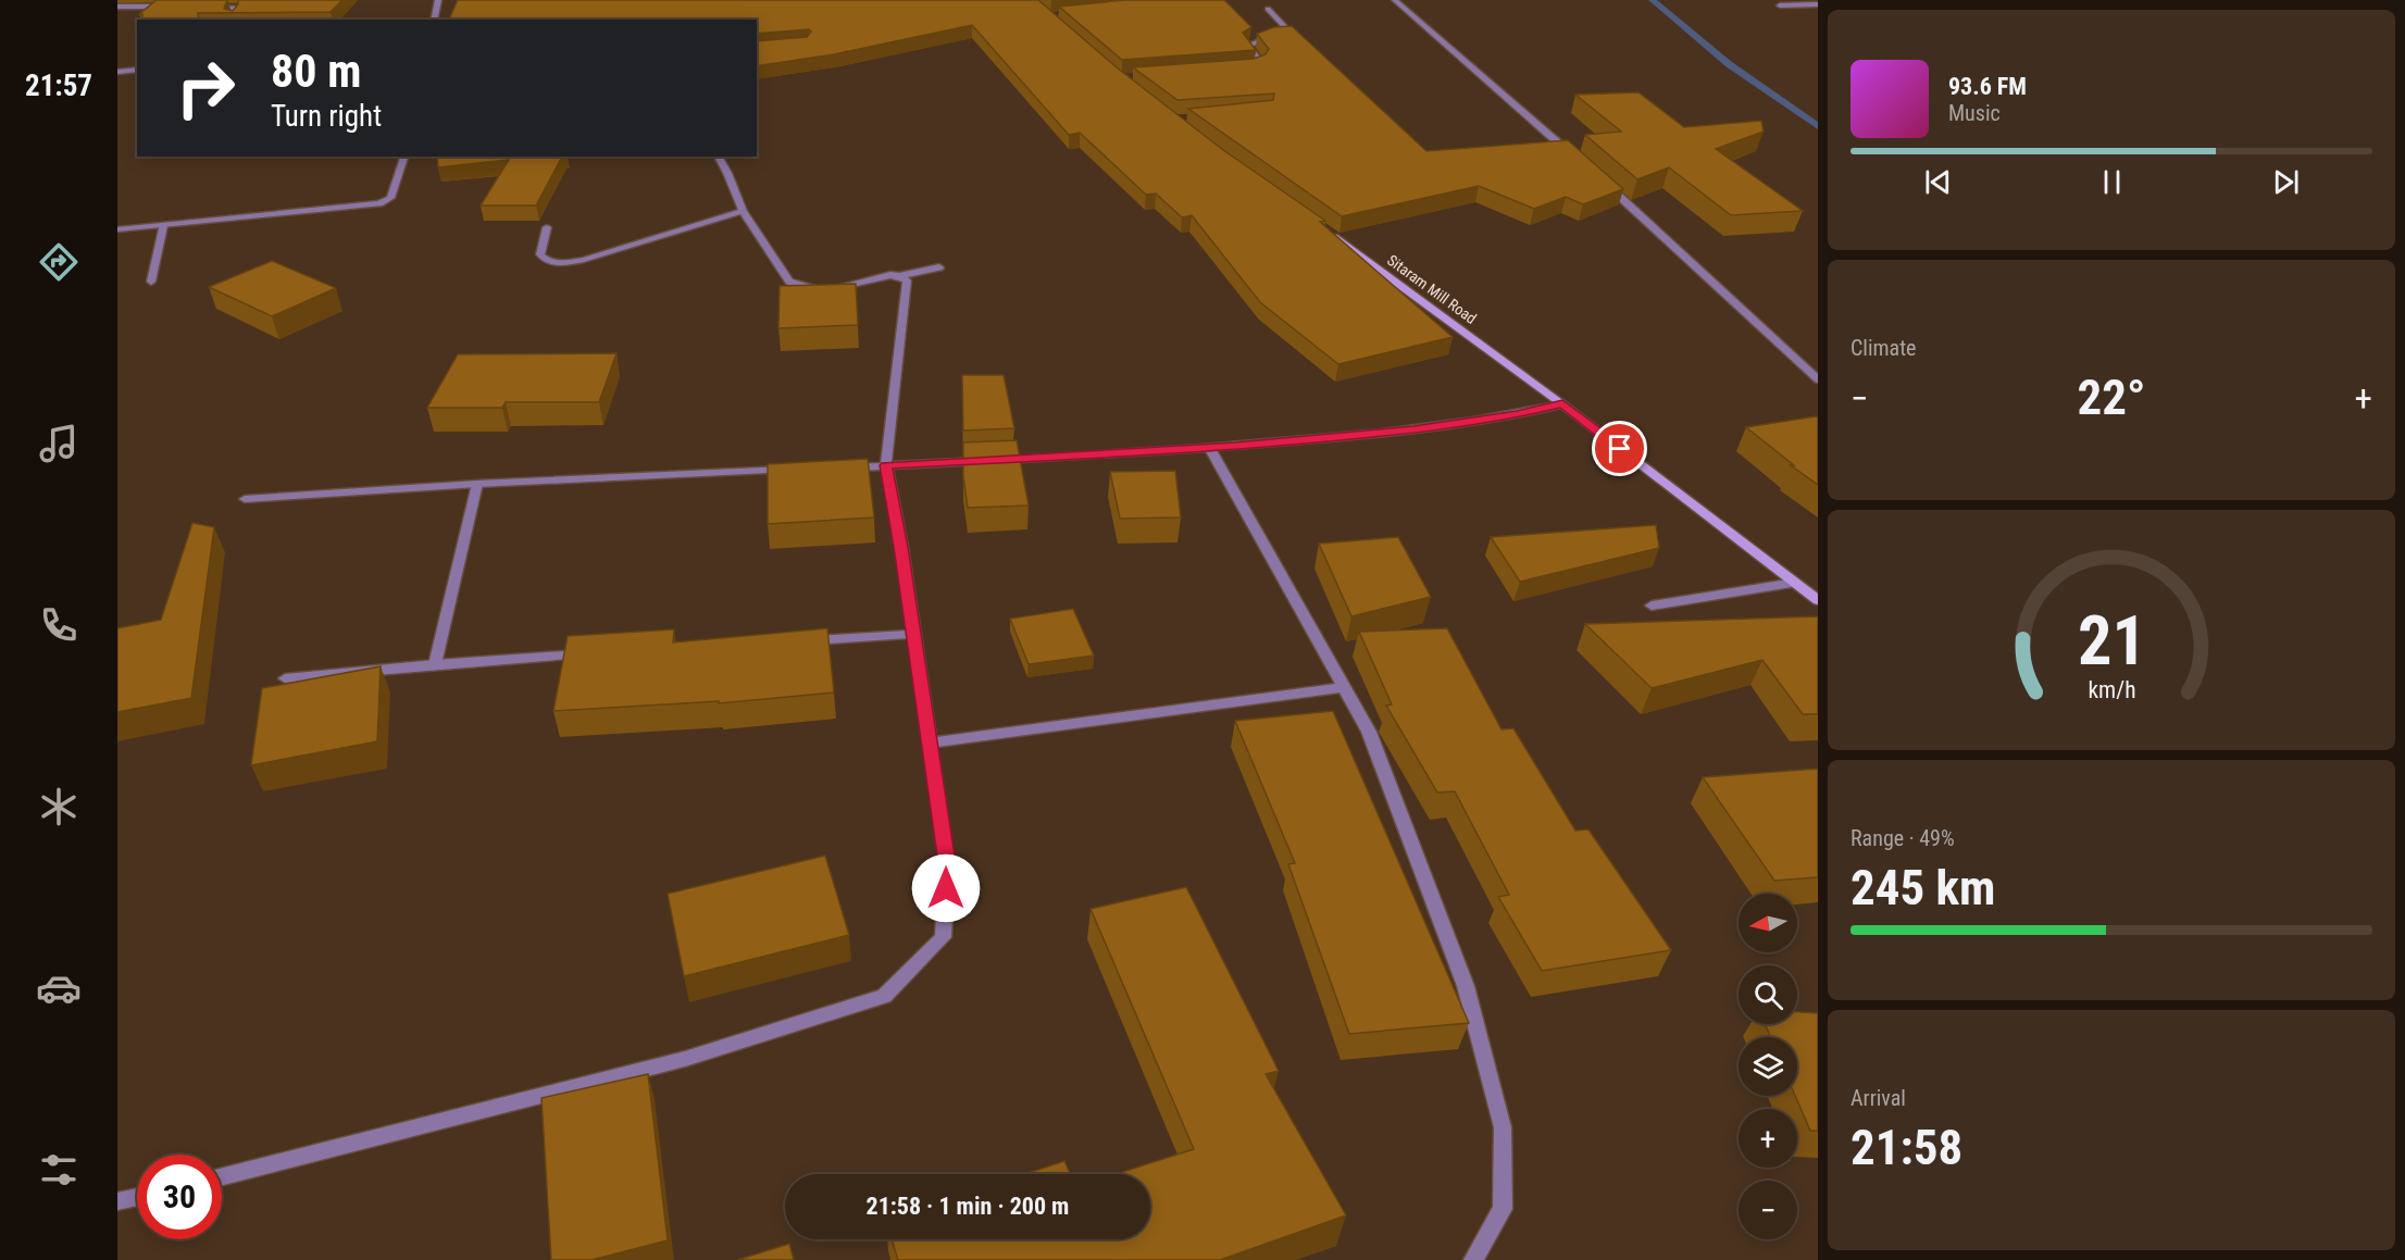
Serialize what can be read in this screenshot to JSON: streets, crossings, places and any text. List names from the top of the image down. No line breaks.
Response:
{"streets":{"main road":["Sitaram Mill Road"]},"north":"left","page":{"tabs":"21:57","turn":["80 m","Turn right"],"song":["93.6 FM","Music"],"tile":["Climate",["Range · 49%","245 km"],["Arrival","21:58"]],"heat":["−","22°","+"],"map_buttons":["+","−"],"limit":"30","trip":"21:58 · 1 min · 200 m","gauge":["21","km/h"]}}
